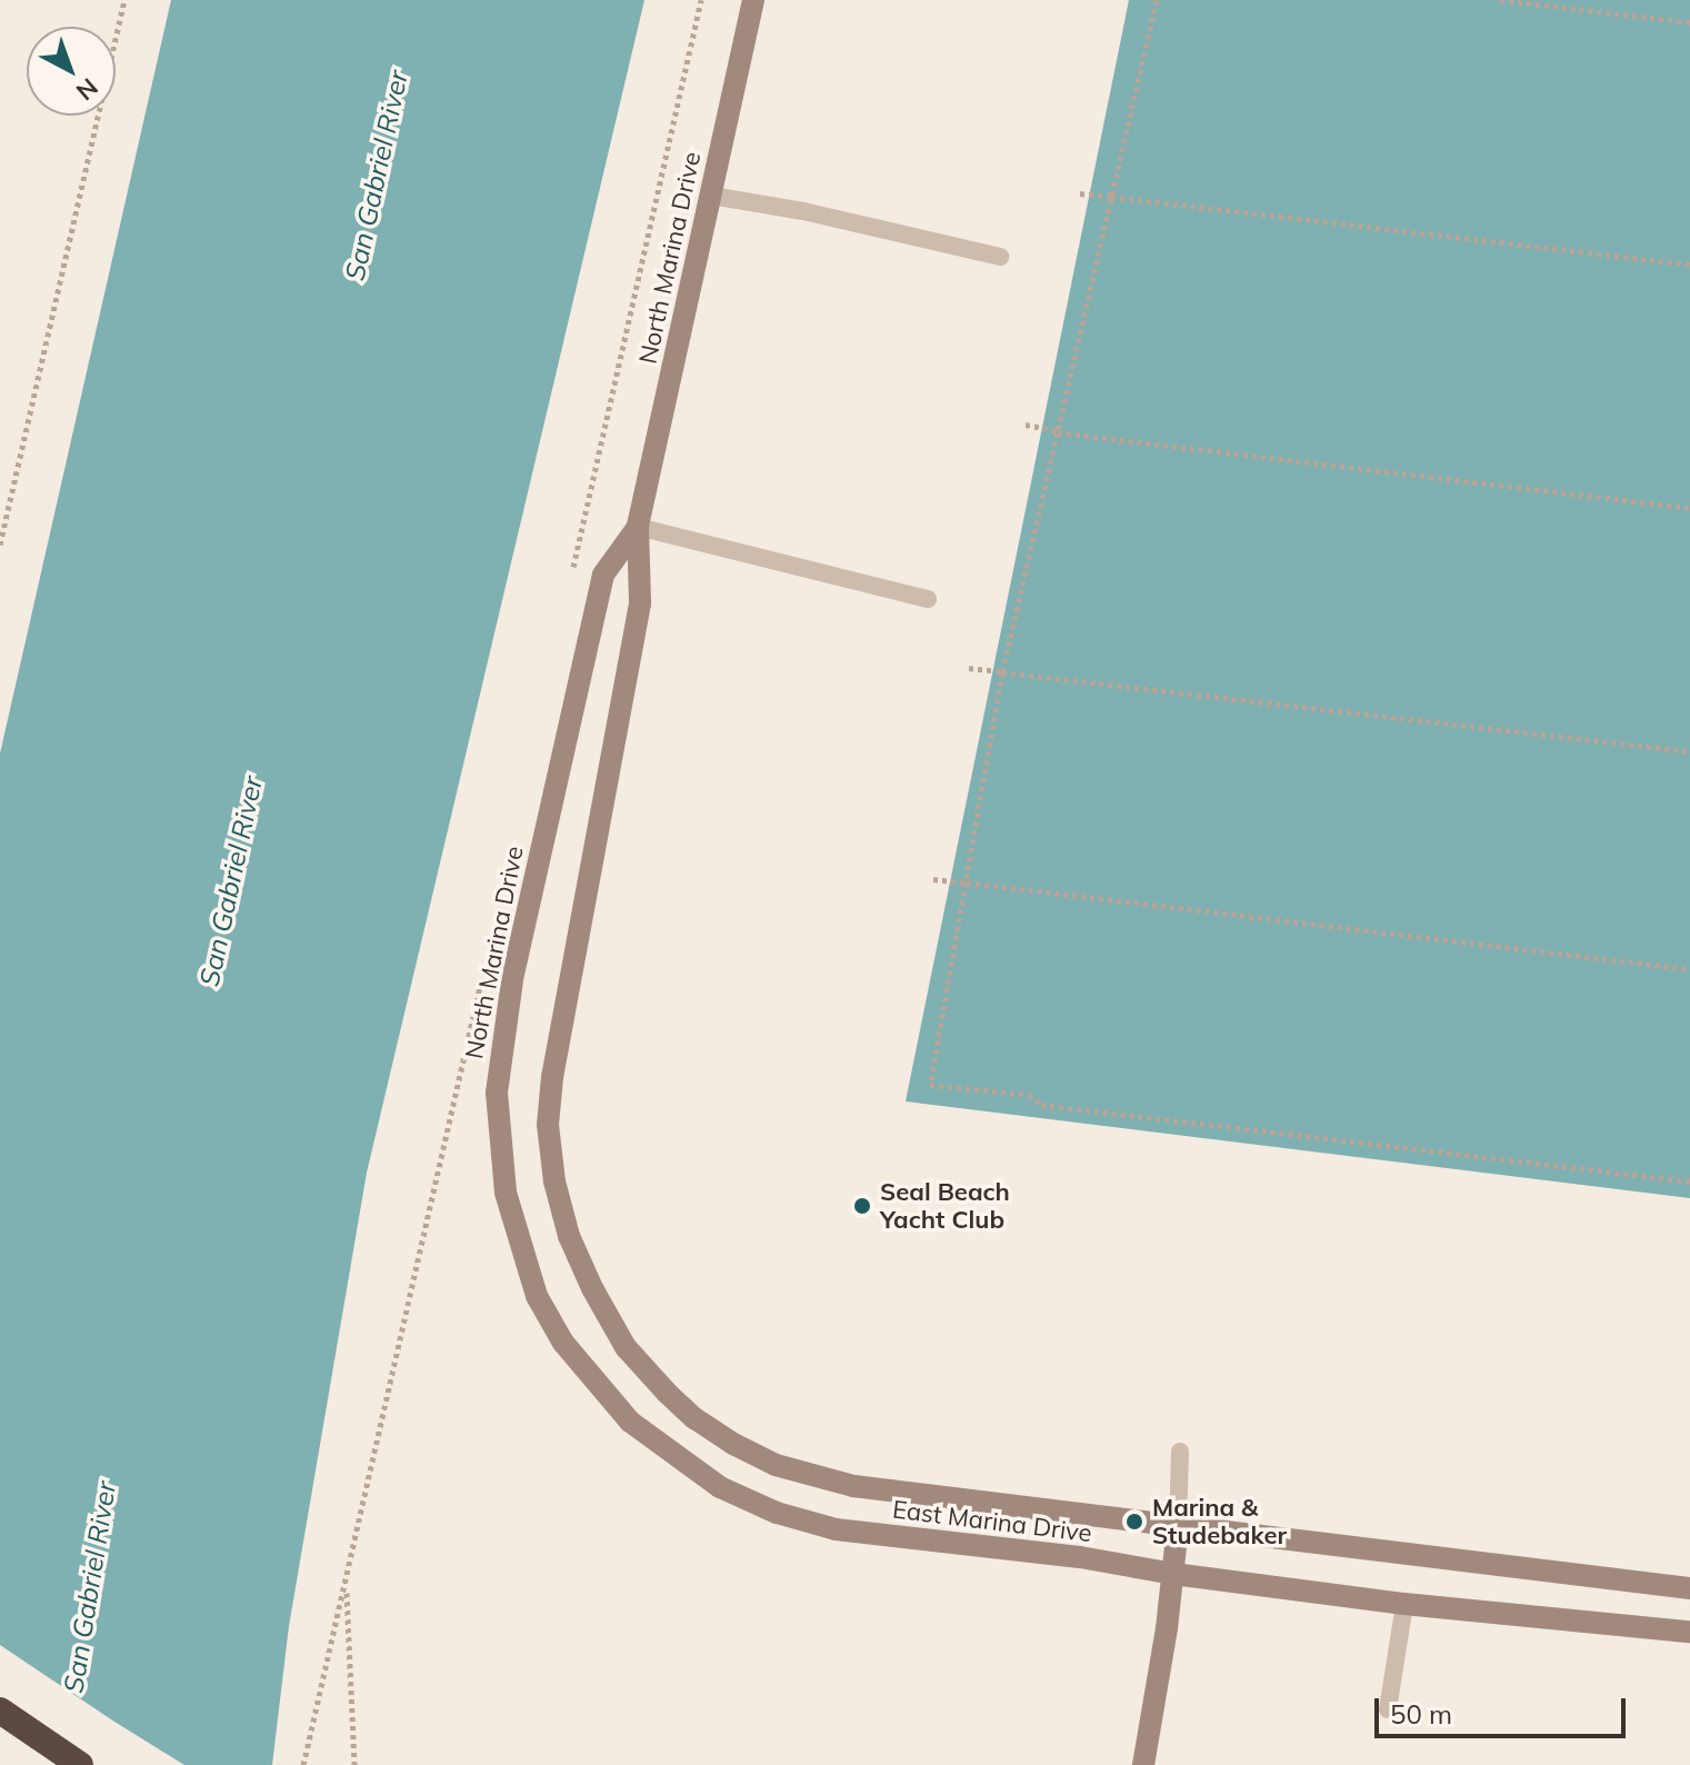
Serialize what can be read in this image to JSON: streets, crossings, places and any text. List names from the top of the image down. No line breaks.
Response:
{"streets":{"main road":["North Marina Drive","East Marina Drive"]},"crossings":[["North Marina Drive","East Marina Drive"]],"water":["San Gabriel River"],"places":["Seal Beach Yacht Club","Marina & Studebaker"],"scale_bar":"50 m","north":"bottom right"}
